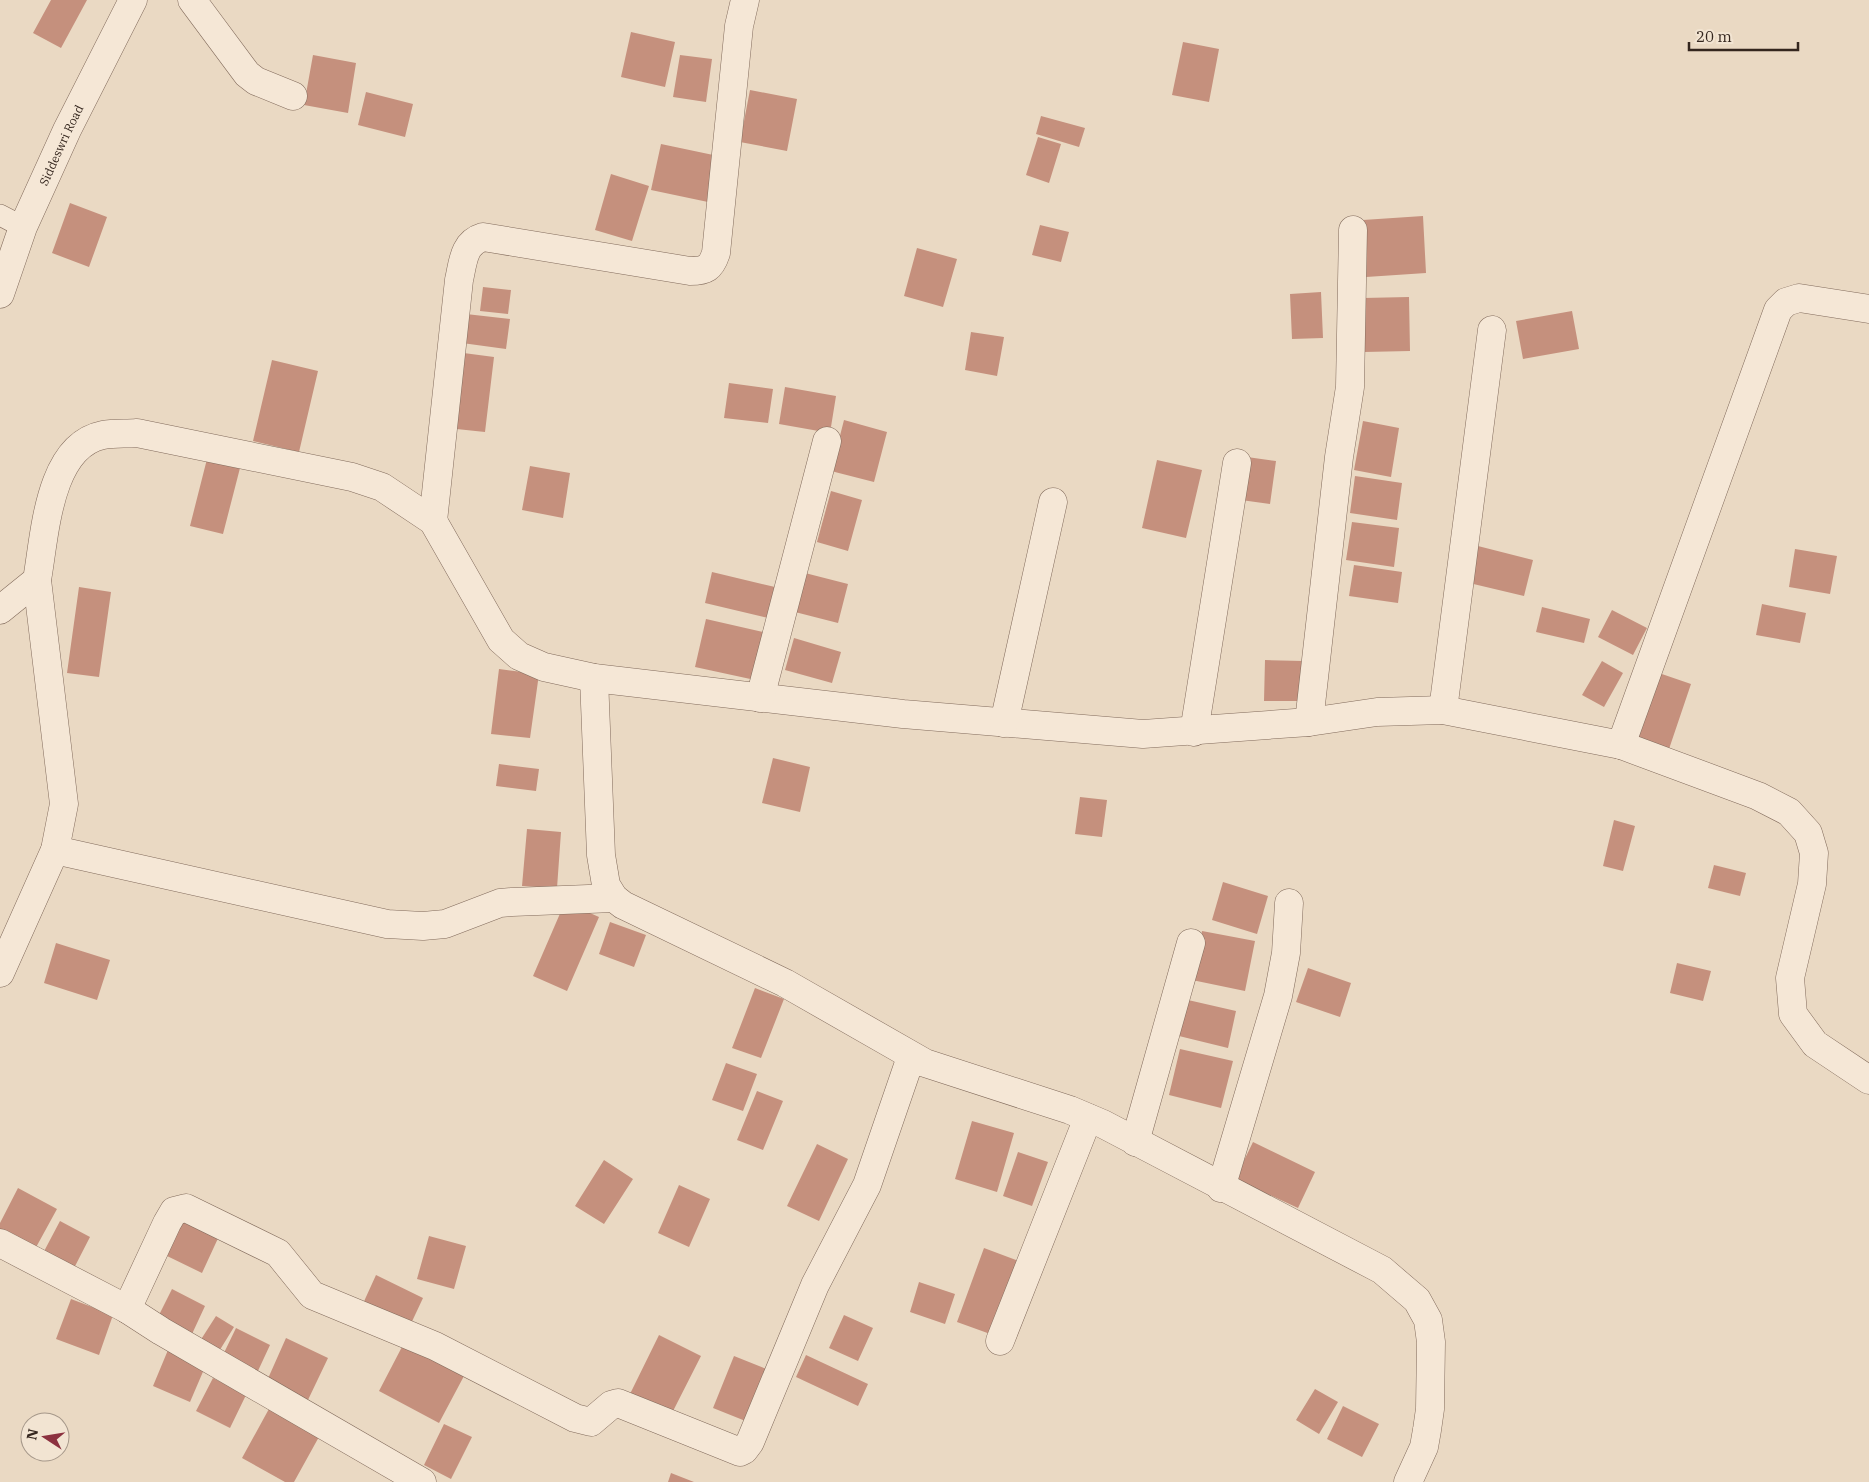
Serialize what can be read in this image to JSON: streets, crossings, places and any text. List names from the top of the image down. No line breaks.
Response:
{"streets":{"street":["Siddeswri Road"]},"scale_bar":"20 m","north":"left"}
